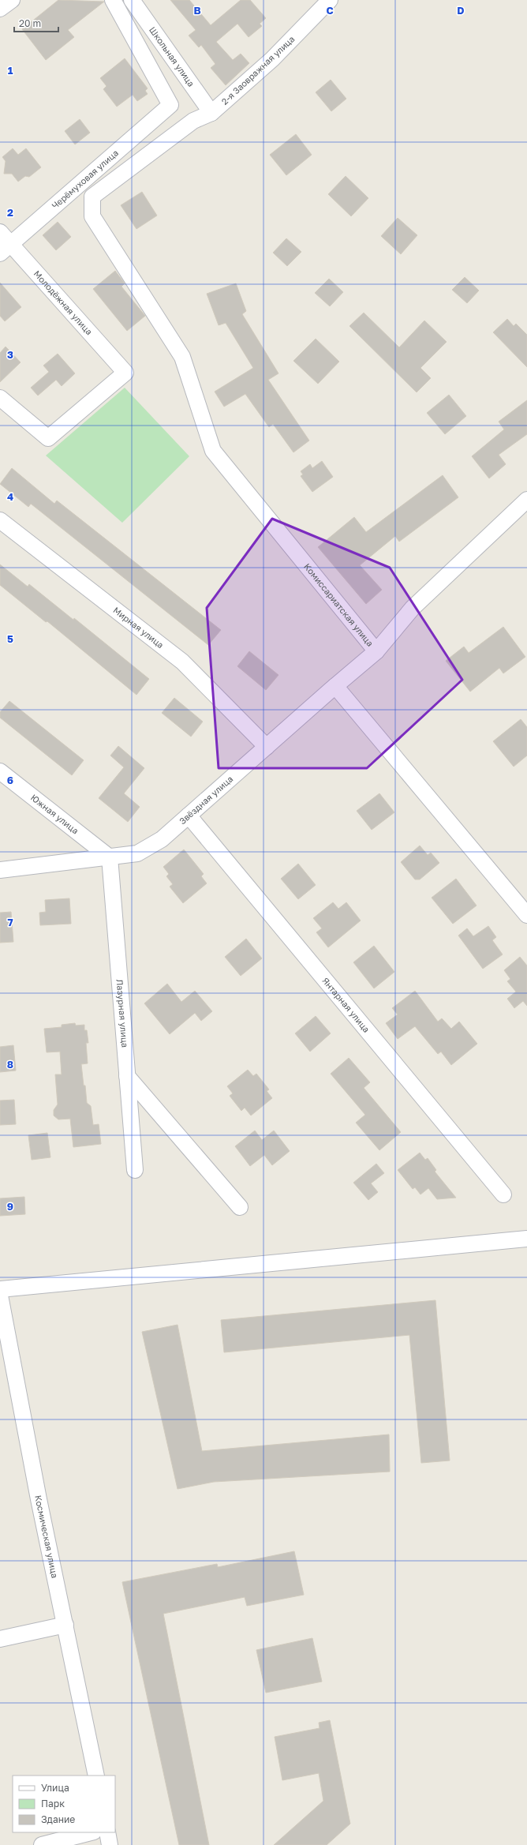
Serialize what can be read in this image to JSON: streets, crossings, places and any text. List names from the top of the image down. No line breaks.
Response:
{"streets":{"street":["Школьная улица","2-я Заовражная улица","Черёмуховая улица","Молодёжная улица","Комиссариатская улица","Мирная улица","Звёздная улица","Южная улица","Янтарная улица","Лазурная улица","Космическая улица"]},"crossings":[["Школьная улица","2-я Заовражная улица"],["2-я Заовражная улица","Комиссариатская улица"],["Черёмуховая улица","Молодёжная улица"],["Комиссариатская улица","Звёздная улица"],["Мирная улица","Звёздная улица"],["Звёздная улица","Южная улица"],["Звёздная улица","Янтарная улица"],["Звёздная улица","Лазурная улица"],["Южная улица","Лазурная улица"]],"legend":["Улица","Парк","Здание"],"scale_bar":"20 m","grid":{"columns":["B","C","D"],"rows":["1","2","3","4","5","6","7","8","9"]}}
